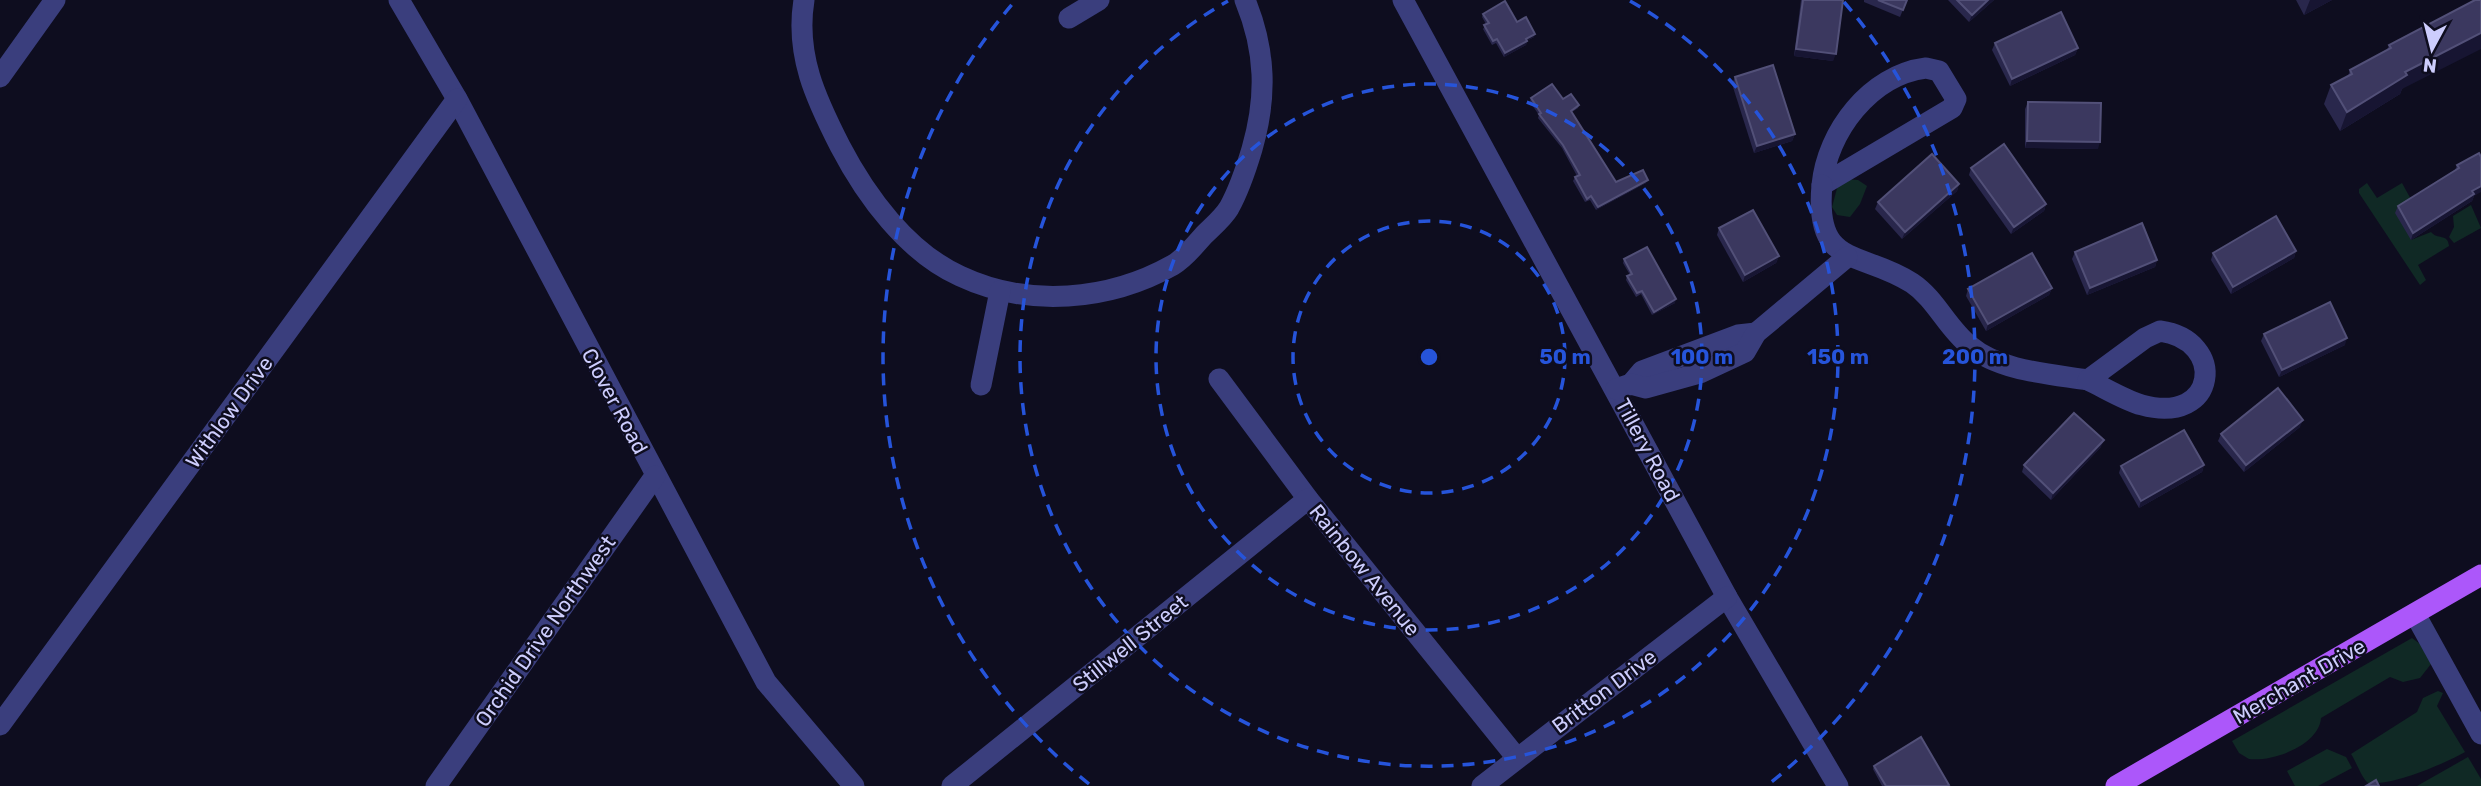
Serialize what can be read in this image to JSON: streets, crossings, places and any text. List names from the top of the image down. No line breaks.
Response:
{"streets":{"main road":["Merchant Drive"],"street":["Clover Road","Withlow Drive","Tillery Road","Rainbow Avenue","Orchid Drive Northwest","Stillwell Street","Britton Drive"]},"crossings":[["Clover Road","Withlow Drive"],["Clover Road","Orchid Drive Northwest"],["Tillery Road","Britton Drive"],["Rainbow Avenue","Stillwell Street"],["Rainbow Avenue","Britton Drive"]],"north":"bottom","rings":["50 m","100 m","150 m","200 m"]}
